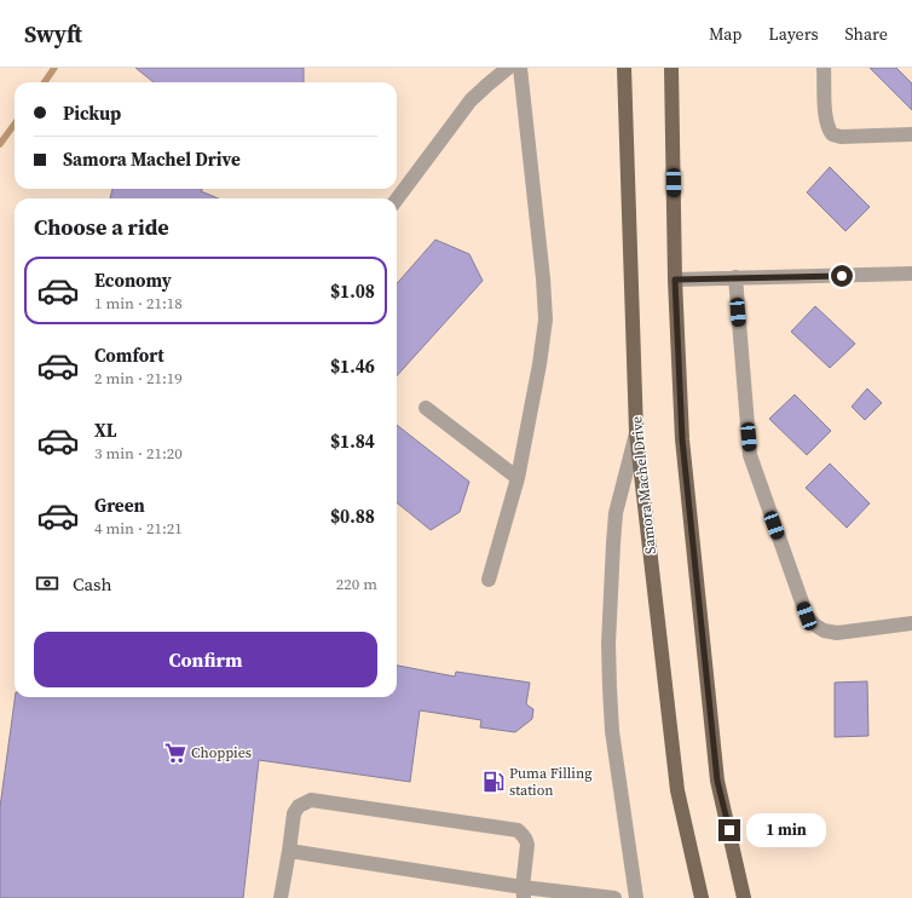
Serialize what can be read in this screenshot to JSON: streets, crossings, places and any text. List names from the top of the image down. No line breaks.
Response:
{"streets":{"main road":["Samora Machel Drive"]},"places":{"supermarket":["Choppies"],"fuel station":["Puma Filling station"]},"page":{"header":"Swyft","nav":["Map","Layers","Share"],"banner":["Pickup","Samora Machel Drive"],"heading":"Choose a ride","list":[{"name":"Economy","note":"1 min · 21:18","value":"$1.08"},{"name":"Comfort","note":"2 min · 21:19","value":"$1.46"},{"name":"XL","note":"3 min · 21:20","value":"$1.84"},{"name":"Green","note":"4 min · 21:21","value":"$0.88"}],"pay":["Cash","220 m"],"buttons":"Confirm","bubble":"1 min"}}
